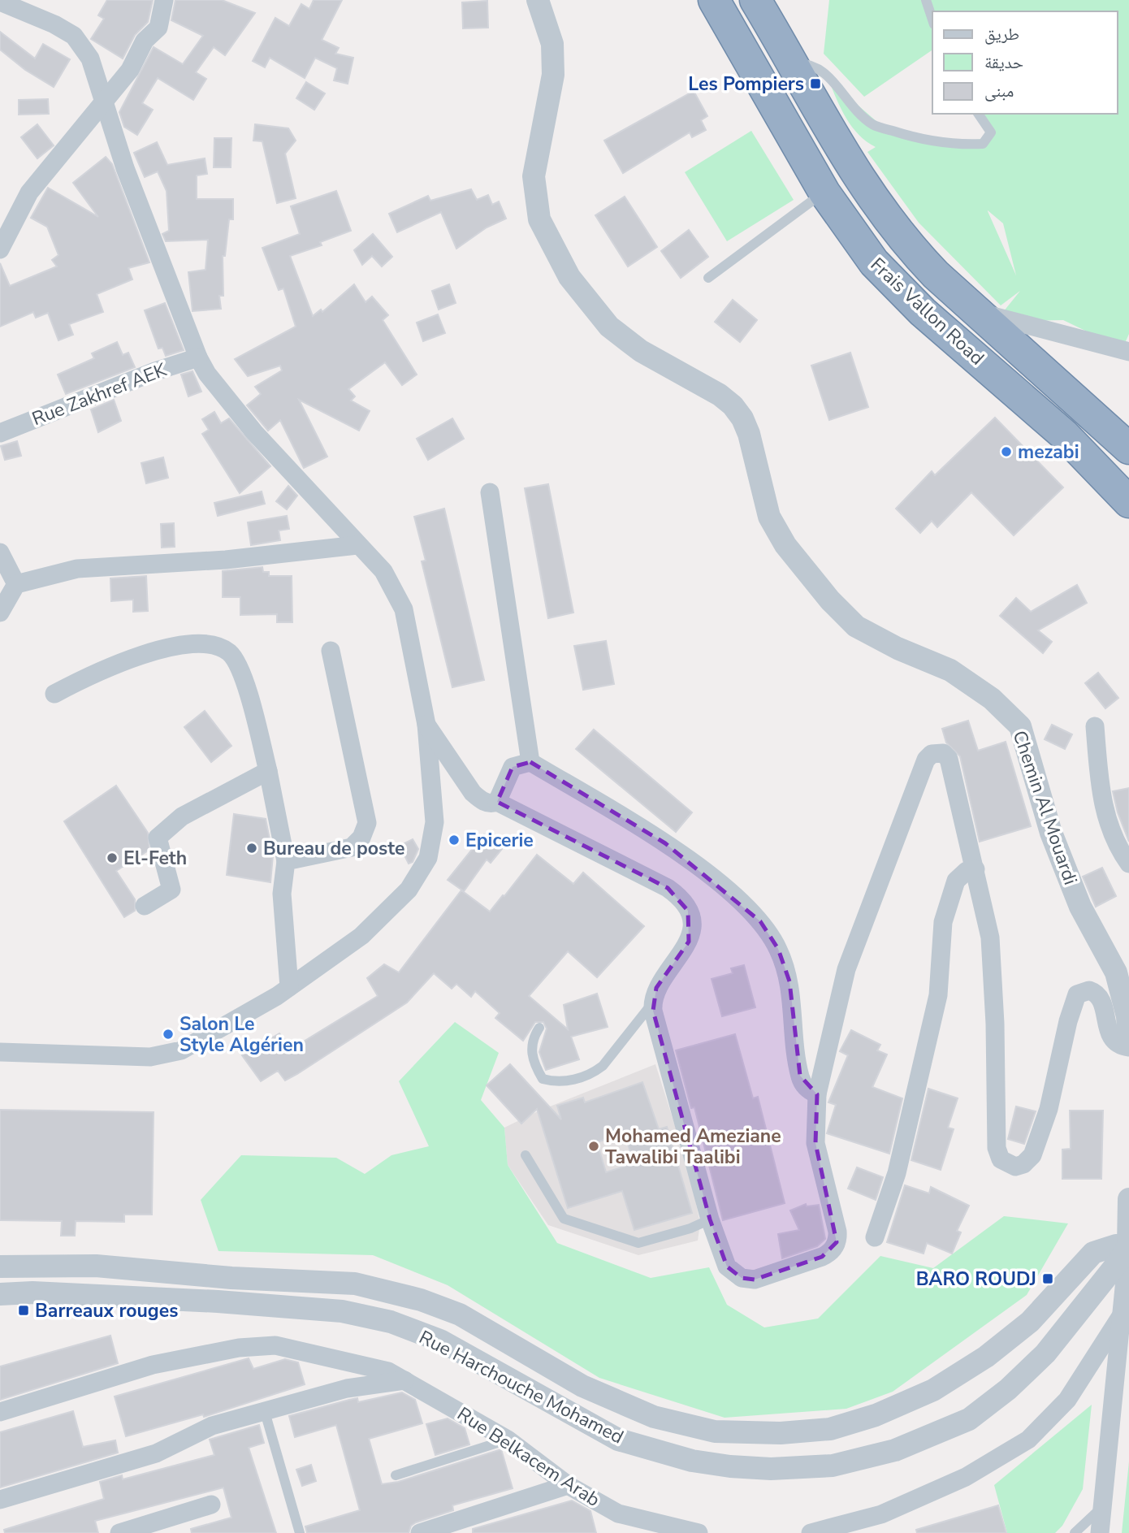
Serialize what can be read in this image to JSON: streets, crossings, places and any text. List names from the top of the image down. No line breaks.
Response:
{"streets":{"highway":["Frais Vallon Road"],"street":["Rue Zakhref AEK","Chemin Al Mouardi","Rue Harchouche Mohamed","Rue Belkacem Arab"]},"places":{"transit":["Les Pompiers","BARO ROUDJ","Barreaux rouges"],"other":["mezabi","Epicerie","Bureau de poste","El-Feth","Salon Le Style Algérien","Mohamed Ameziane Tawalibi Taalibi"]},"legend":["طريق","حديقة","مبنى"]}
